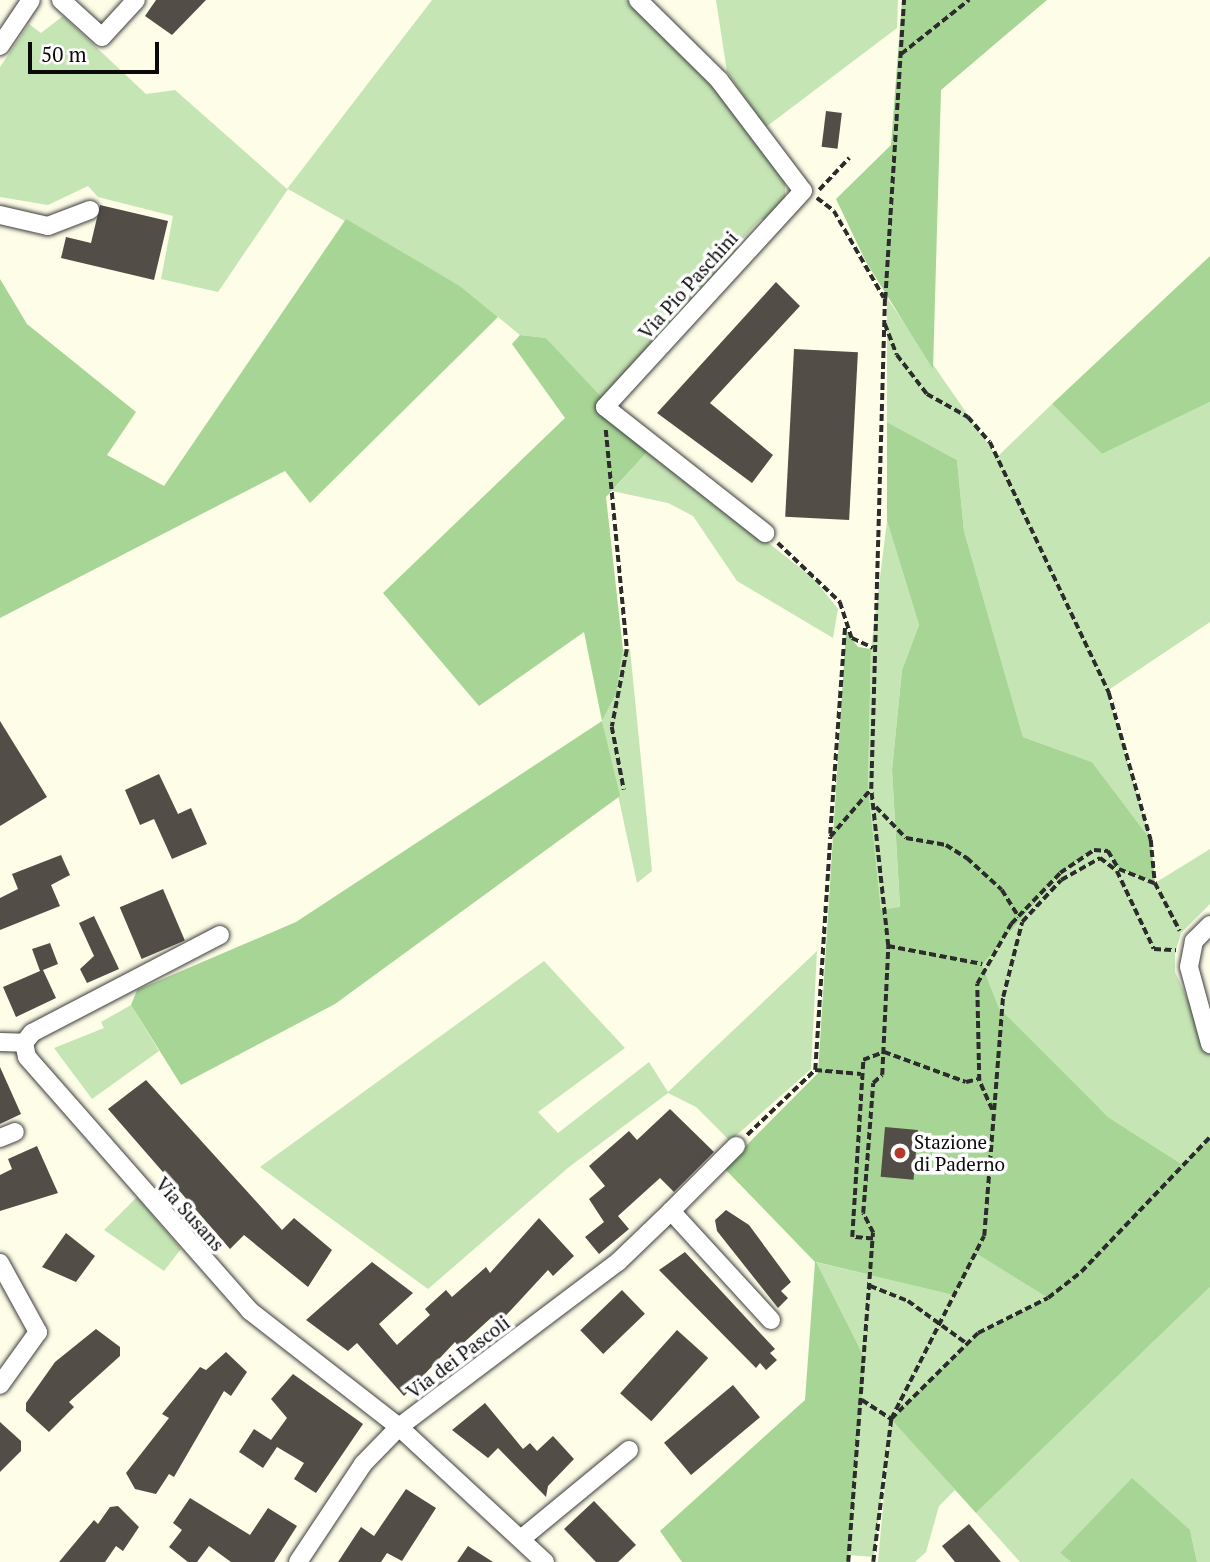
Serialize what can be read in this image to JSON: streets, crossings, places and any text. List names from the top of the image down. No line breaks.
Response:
{"streets":{"street":["Via Pio Paschini","Via Susans","Via dei Pascoli"]},"crossings":[["Via Susans","Via dei Pascoli"]],"places":["Stazione di Paderno"],"scale_bar":"50 m"}
